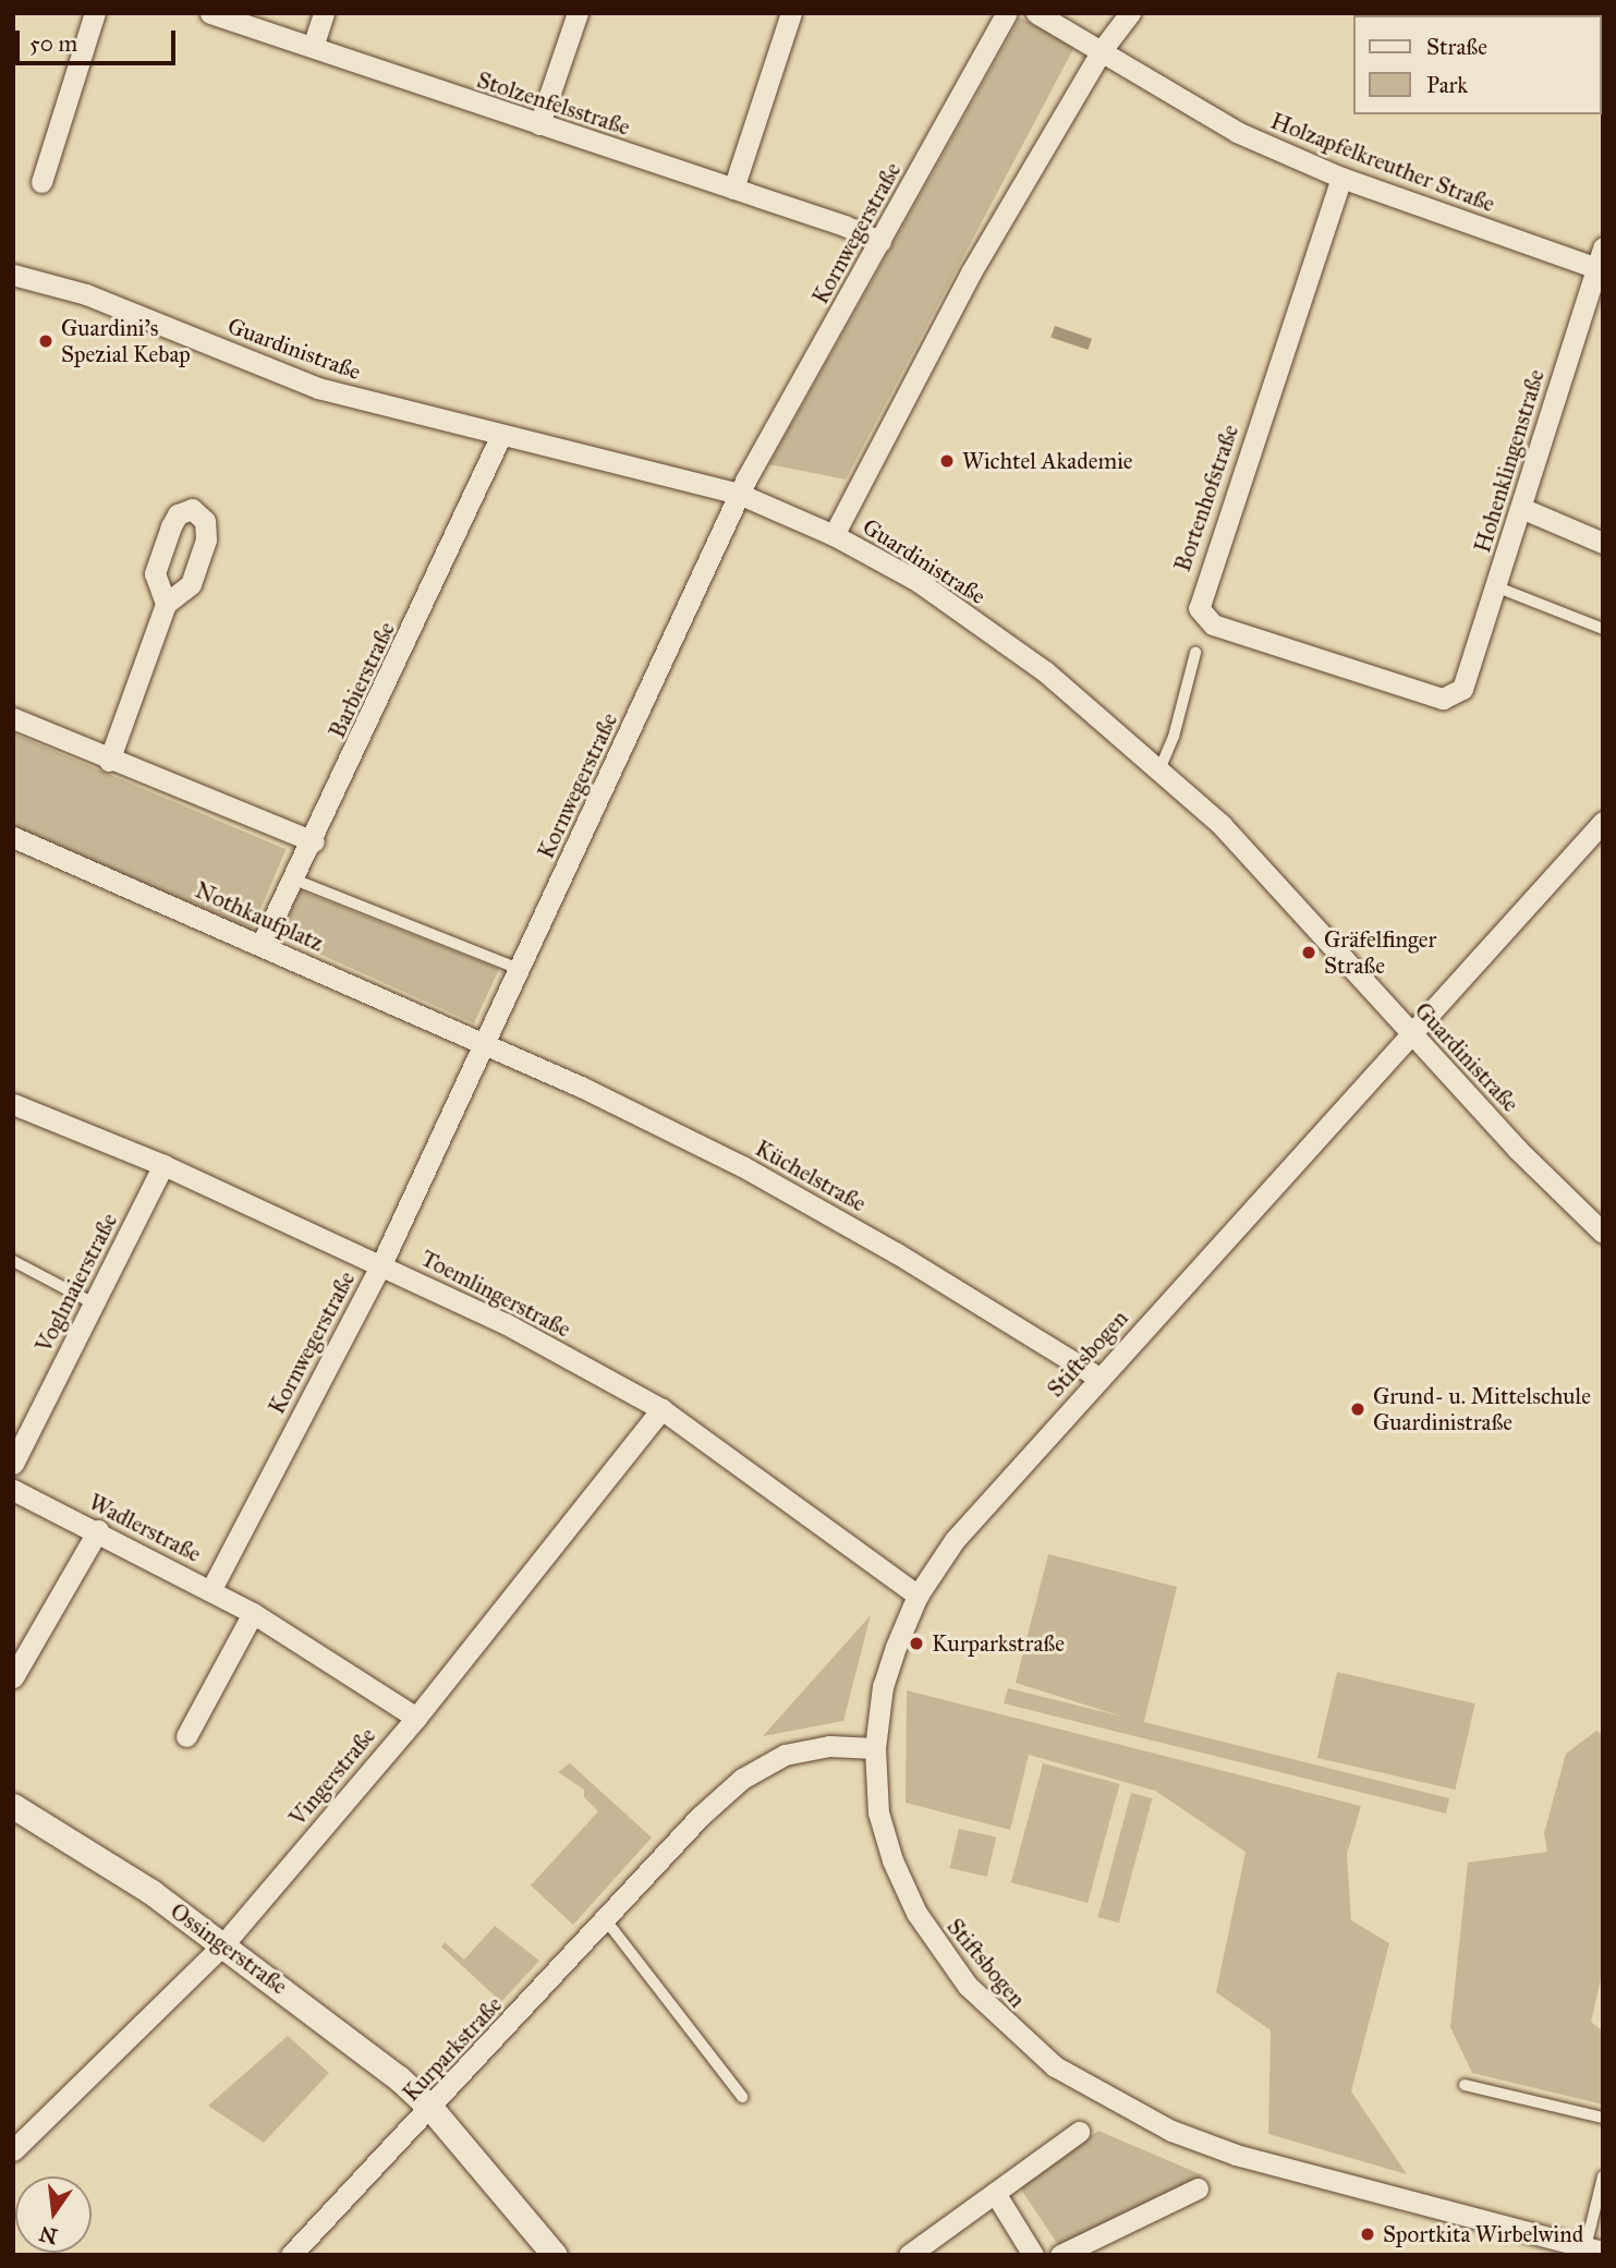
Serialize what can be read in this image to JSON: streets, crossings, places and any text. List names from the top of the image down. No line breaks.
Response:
{"streets":{"street":["Stolzenfelsstraße","Holzapfelkreuther Straße","Kornwegerstraße","Guardinistraße","Hohenklingenstraße","Bortenhofstraße","Barbierstraße","Nothkaufplatz","Küchelstraße","Voglmaierstraße","Toemlingerstraße","Stiftsbogen","Wadlerstraße","Vingerstraße","Ossingerstraße","Kurparkstraße"]},"crossings":[["Stolzenfelsstraße","Kornwegerstraße"],["Holzapfelkreuther Straße","Hohenklingenstraße"],["Holzapfelkreuther Straße","Bortenhofstraße"],["Kornwegerstraße","Guardinistraße"],["Kornwegerstraße","Nothkaufplatz"],["Kornwegerstraße","Küchelstraße"],["Kornwegerstraße","Toemlingerstraße"],["Kornwegerstraße","Wadlerstraße"],["Guardinistraße","Barbierstraße"],["Guardinistraße","Stiftsbogen"],["Hohenklingenstraße","Bortenhofstraße"],["Barbierstraße","Nothkaufplatz"],["Nothkaufplatz","Küchelstraße"],["Küchelstraße","Stiftsbogen"],["Voglmaierstraße","Toemlingerstraße"],["Toemlingerstraße","Stiftsbogen"],["Toemlingerstraße","Vingerstraße"],["Stiftsbogen","Kurparkstraße"],["Wadlerstraße","Vingerstraße"],["Vingerstraße","Ossingerstraße"],["Ossingerstraße","Kurparkstraße"]],"places":["Guardini's Spezial Kebap","Wichtel Akademie","Gräfelfinger Straße","Grund- u. Mittelschule Guardinistraße","Kurparkstraße","Sportkita Wirbelwind"],"legend":["Straße","Park"],"scale_bar":"50 m","north":"bottom"}
